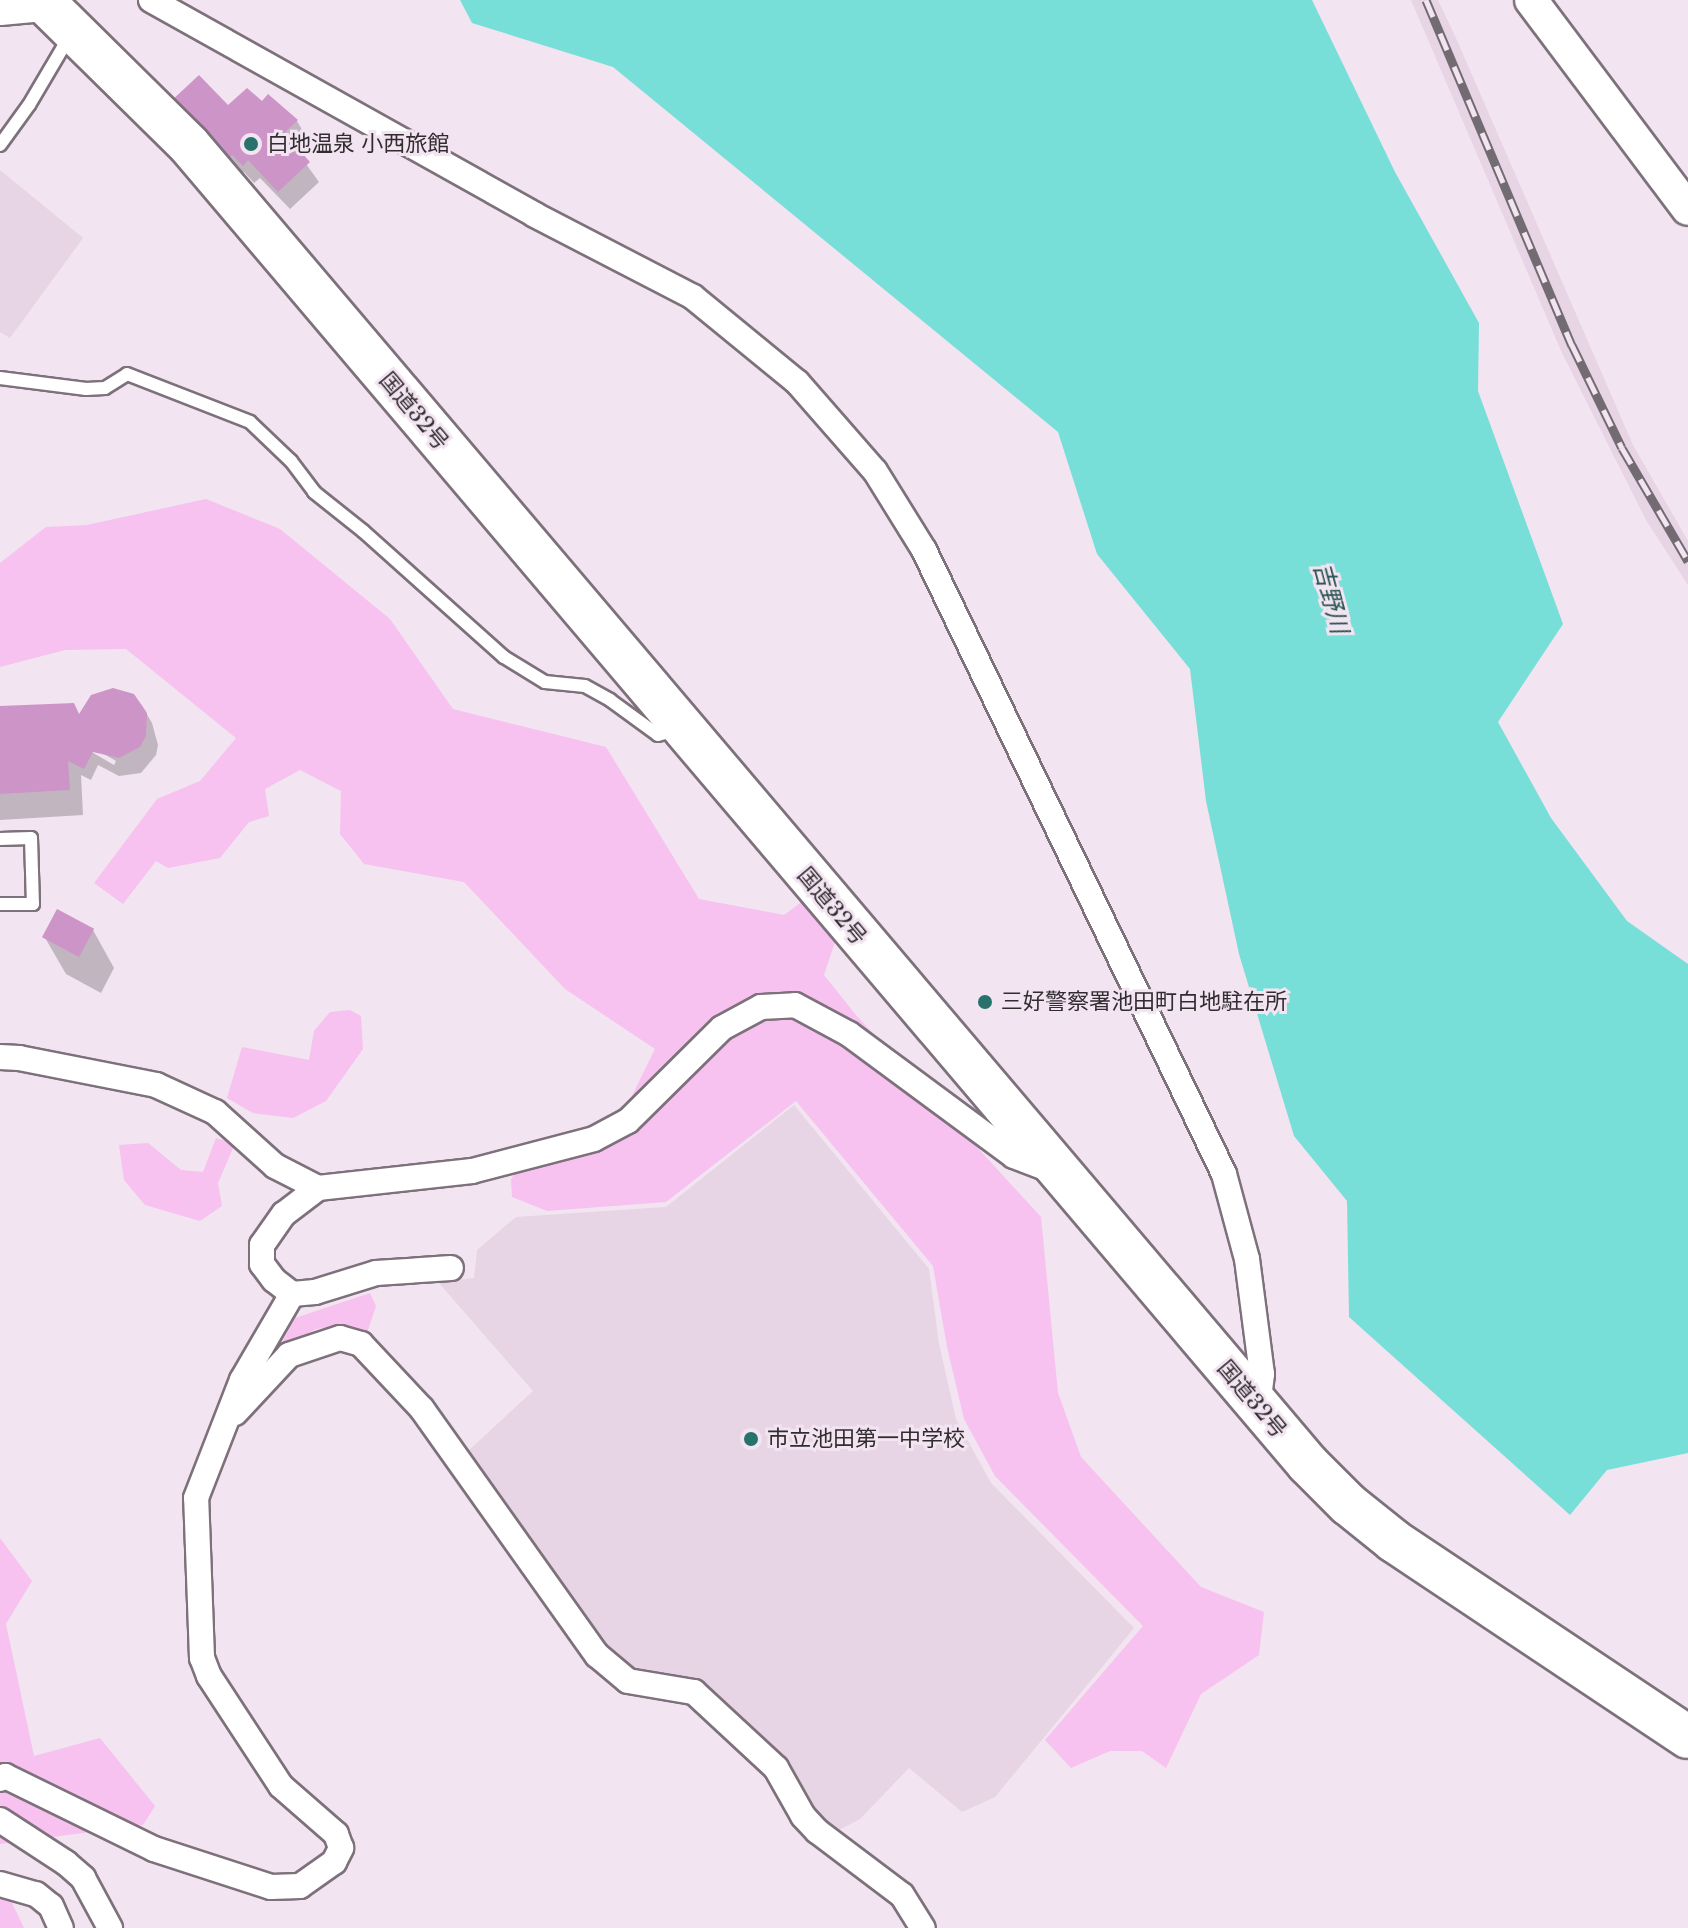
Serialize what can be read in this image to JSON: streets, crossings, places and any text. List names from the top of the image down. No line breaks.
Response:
{"streets":{"highway":["国道32号"]},"water":["吉野川"],"places":["白地温泉 小西旅館","三好警察署池田町白地駐在所","市立池田第一中学校"]}
